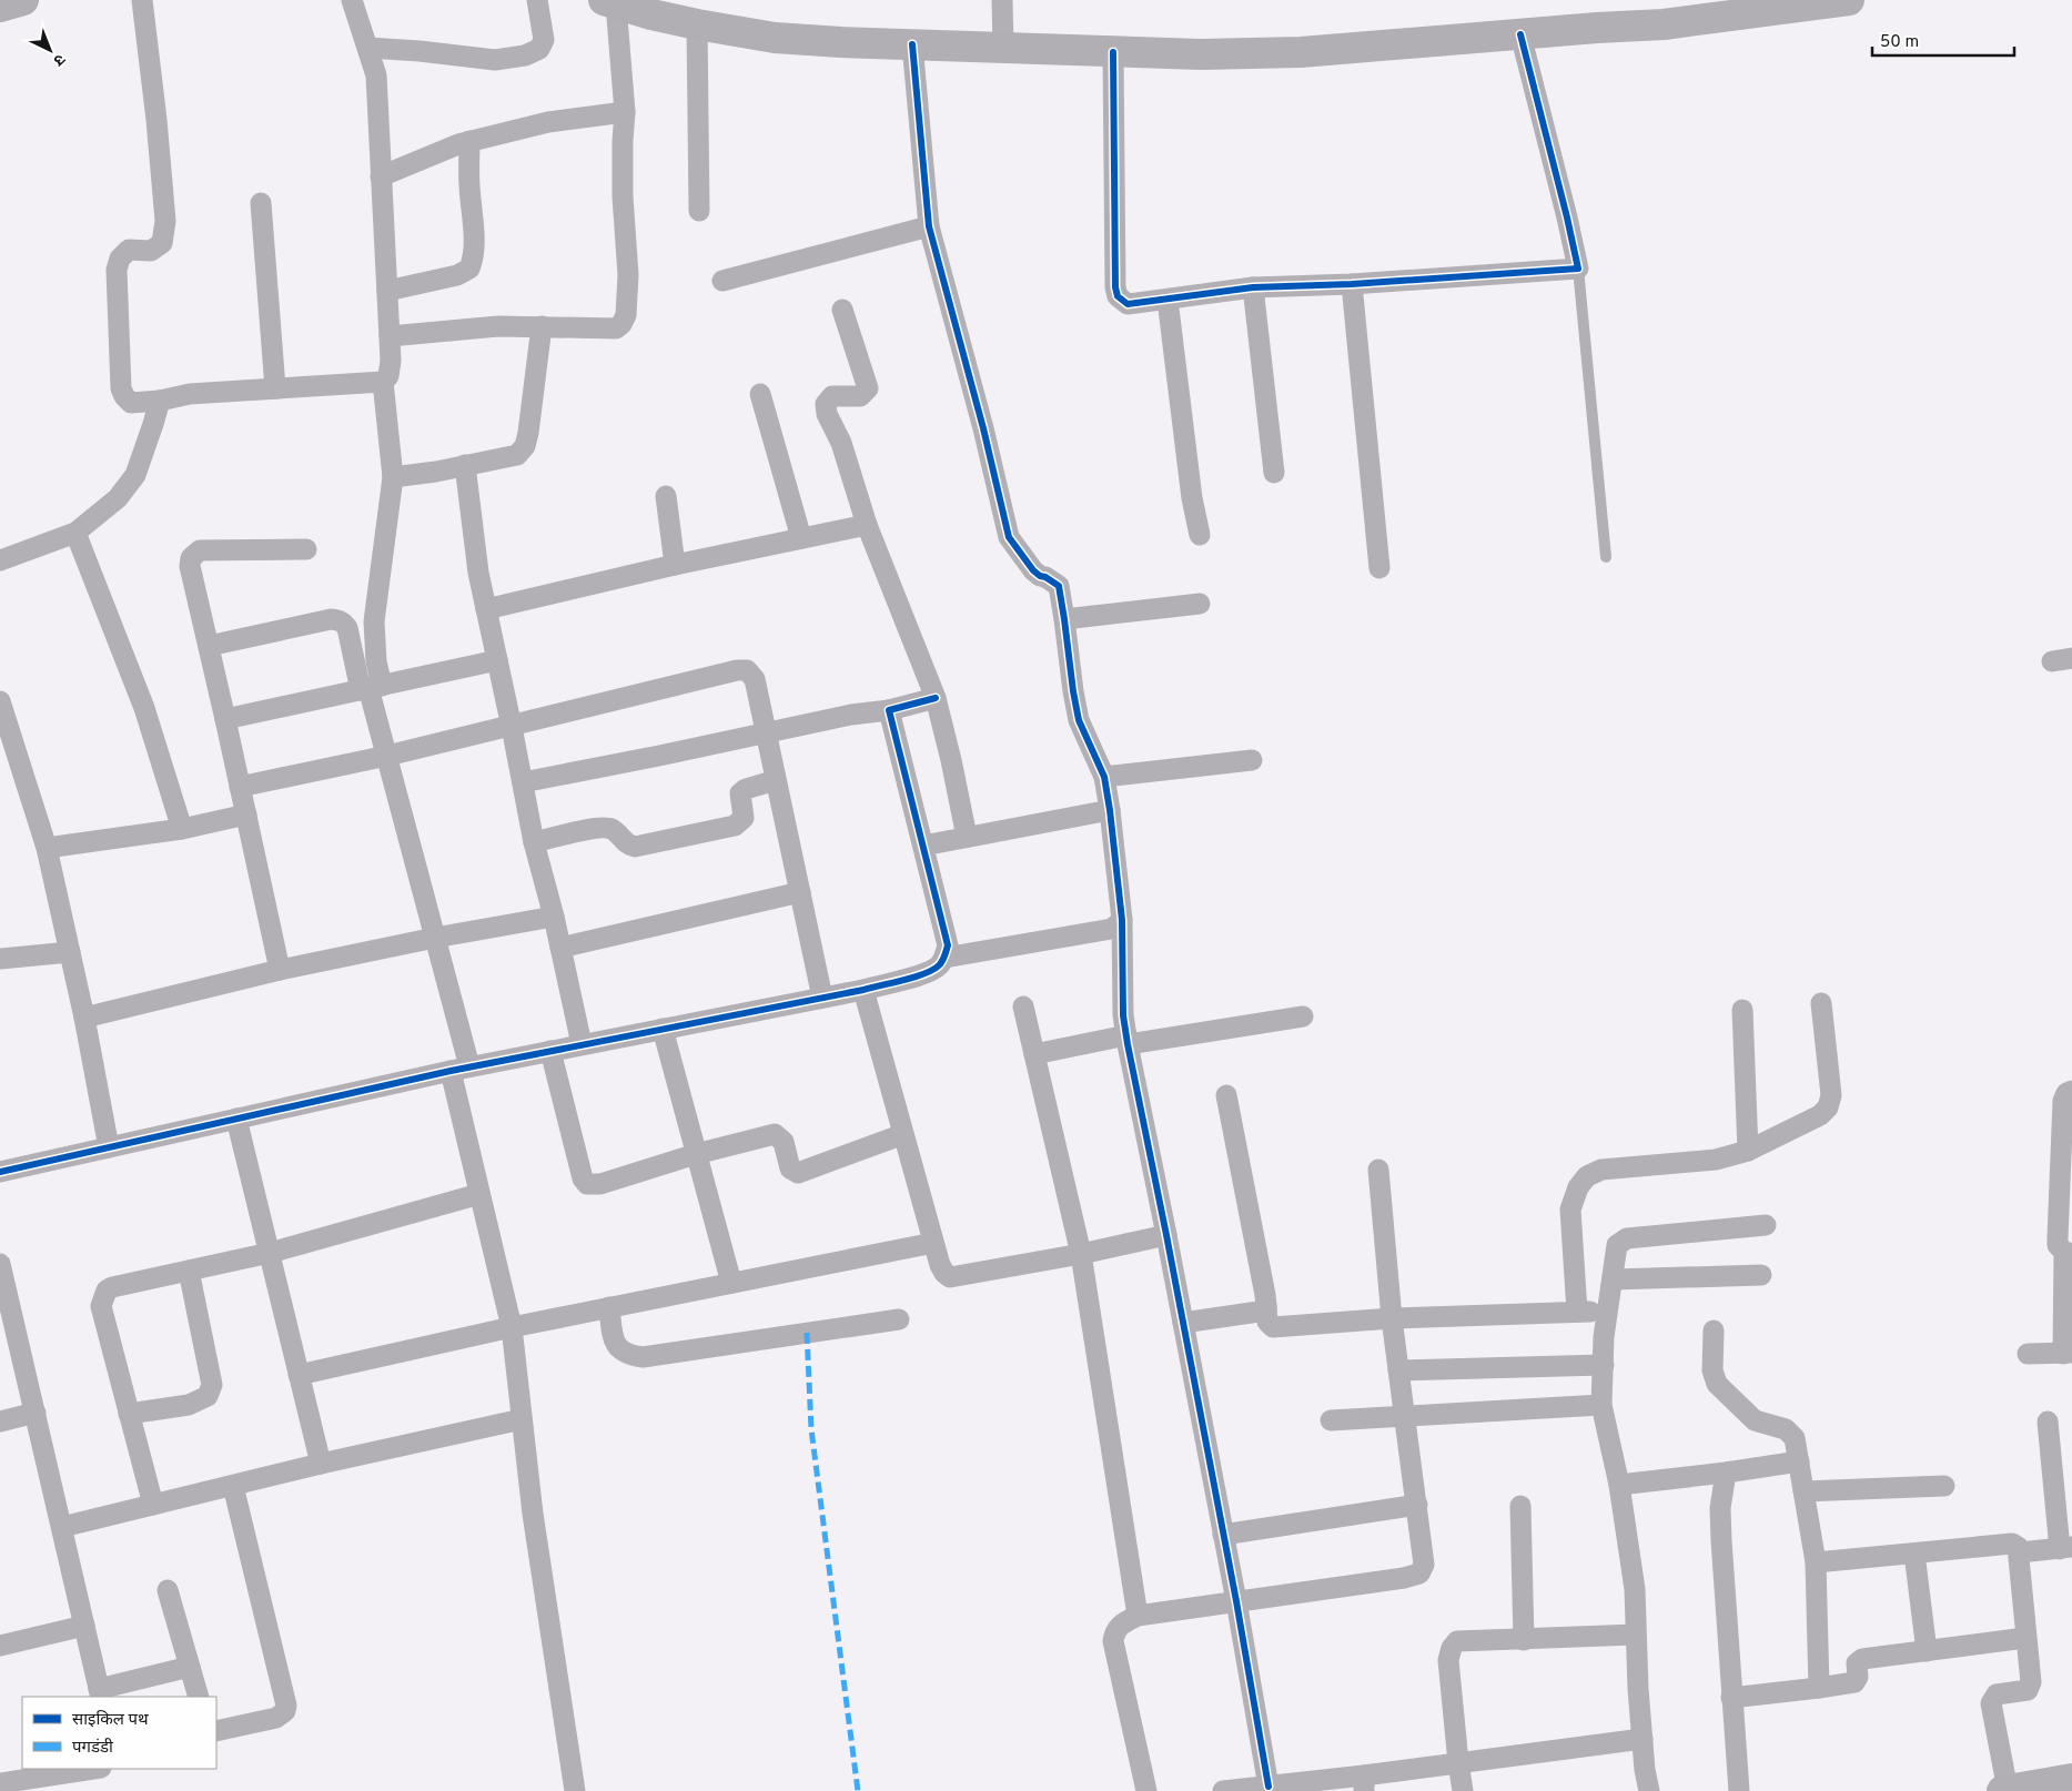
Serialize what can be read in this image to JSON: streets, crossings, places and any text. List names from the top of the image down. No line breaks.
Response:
{"legend":["साइकिल पथ","पगडंडी"],"scale_bar":"50 m","north":"bottom right"}
